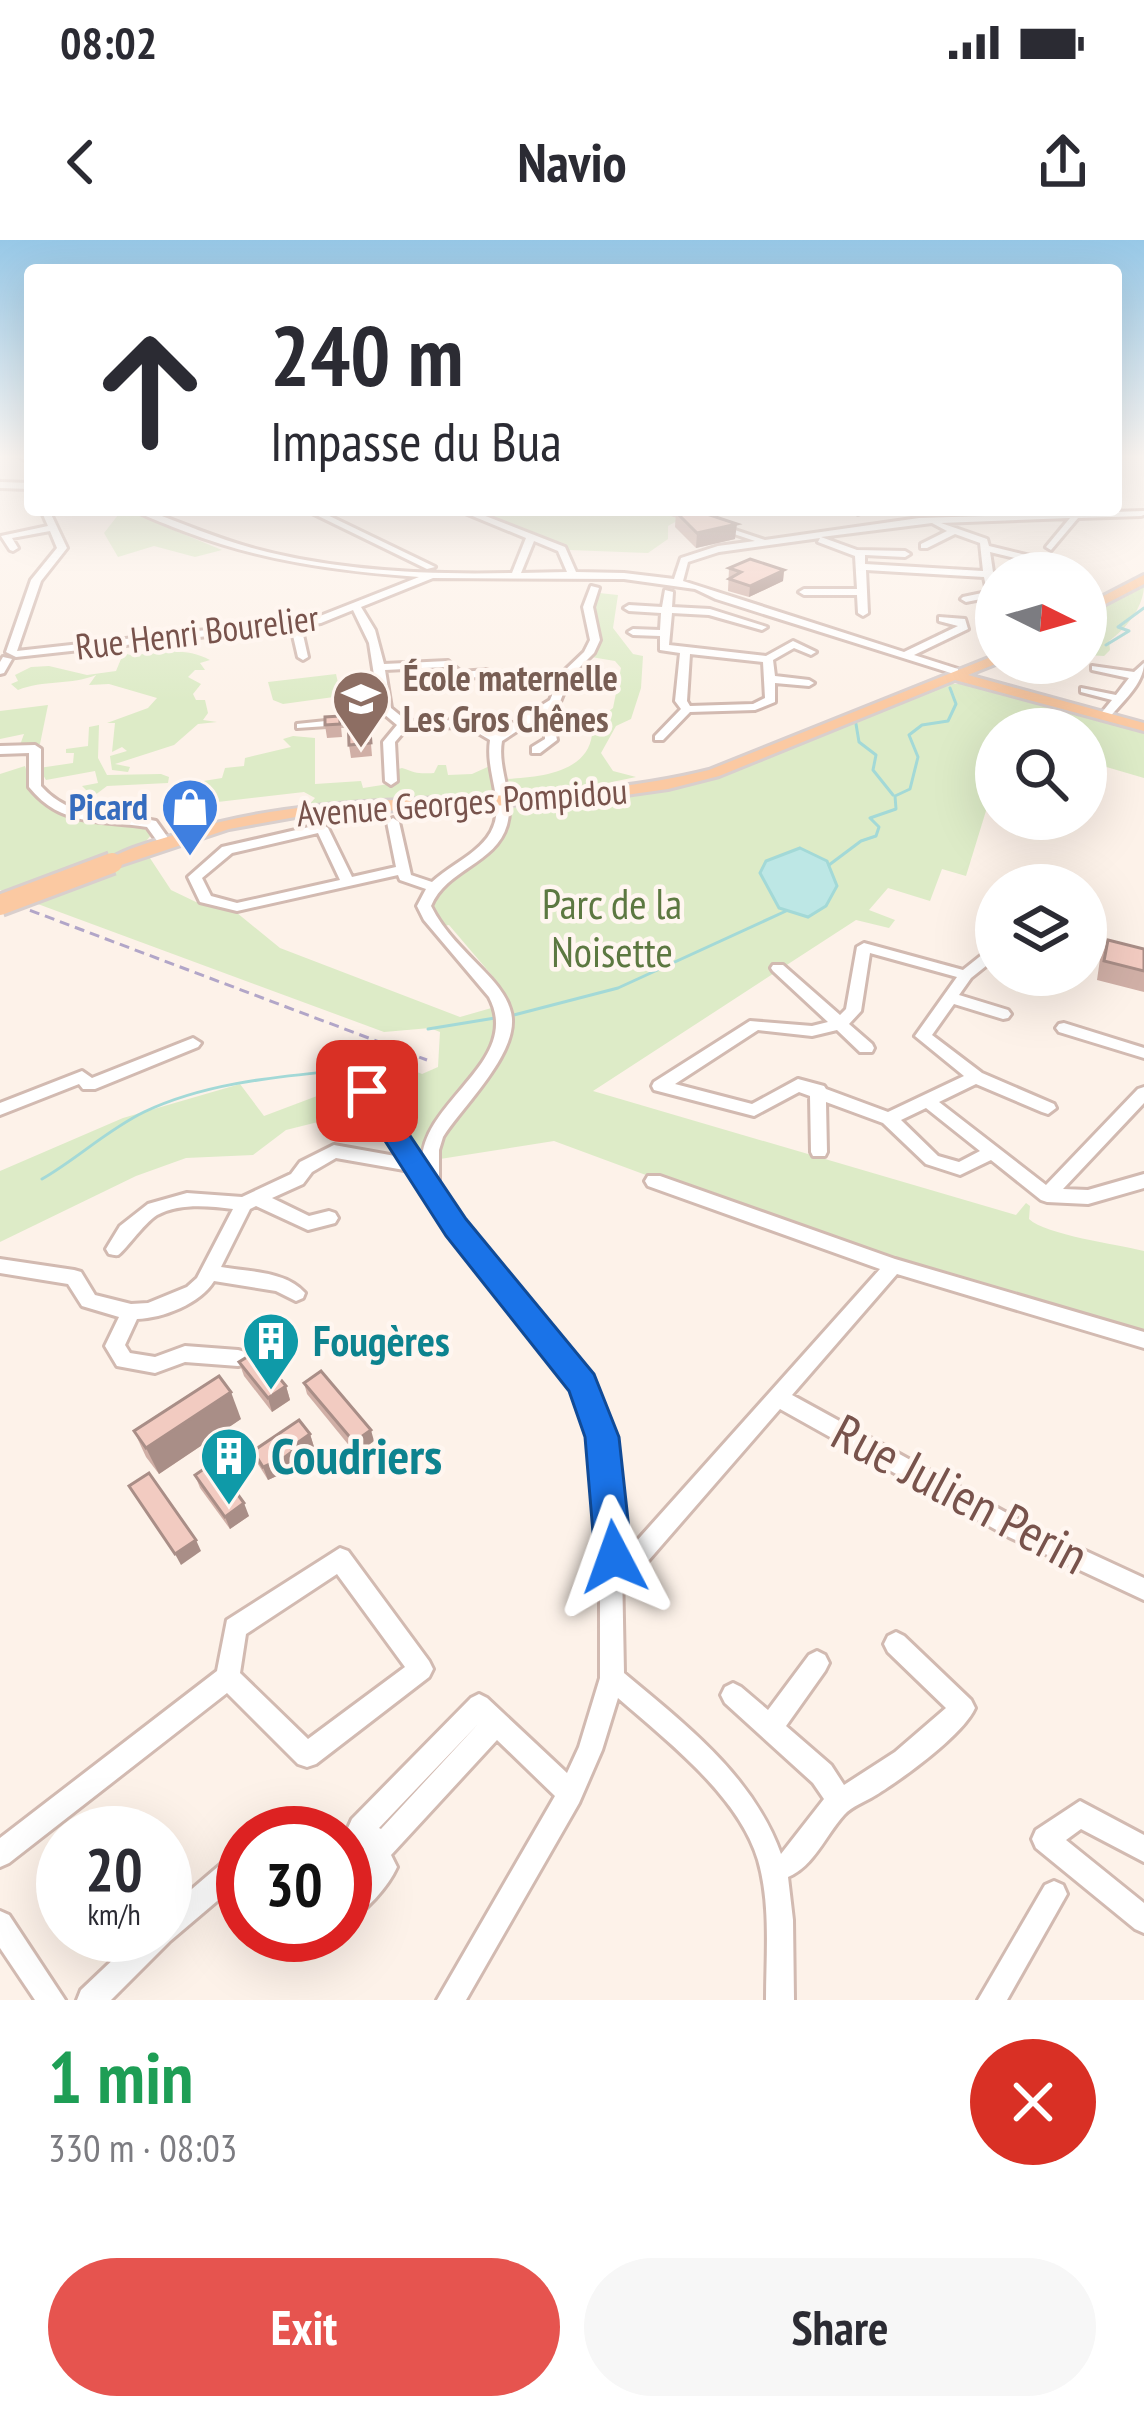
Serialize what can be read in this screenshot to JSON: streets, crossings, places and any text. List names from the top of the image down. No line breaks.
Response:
{"streets":{"main road":["Avenue Georges Pompidou"],"street":["Rue Henri Bourelier","Rue Julien Perin"]},"parks":["Parc de la Noisette"],"places":{"school or university":["École maternelle Les Gros Chênes"],"shop":["Picard"],"building":["Fougères","Coudriers"]},"north":"right","page":{"status":"08:02","header":"Navio","turn":["240 m","Impasse du Bua"],"speed":"20 km/h","limit":"30","heading":["1 min","330 m · 08:03"],"buttons":["Exit","Share"]}}
